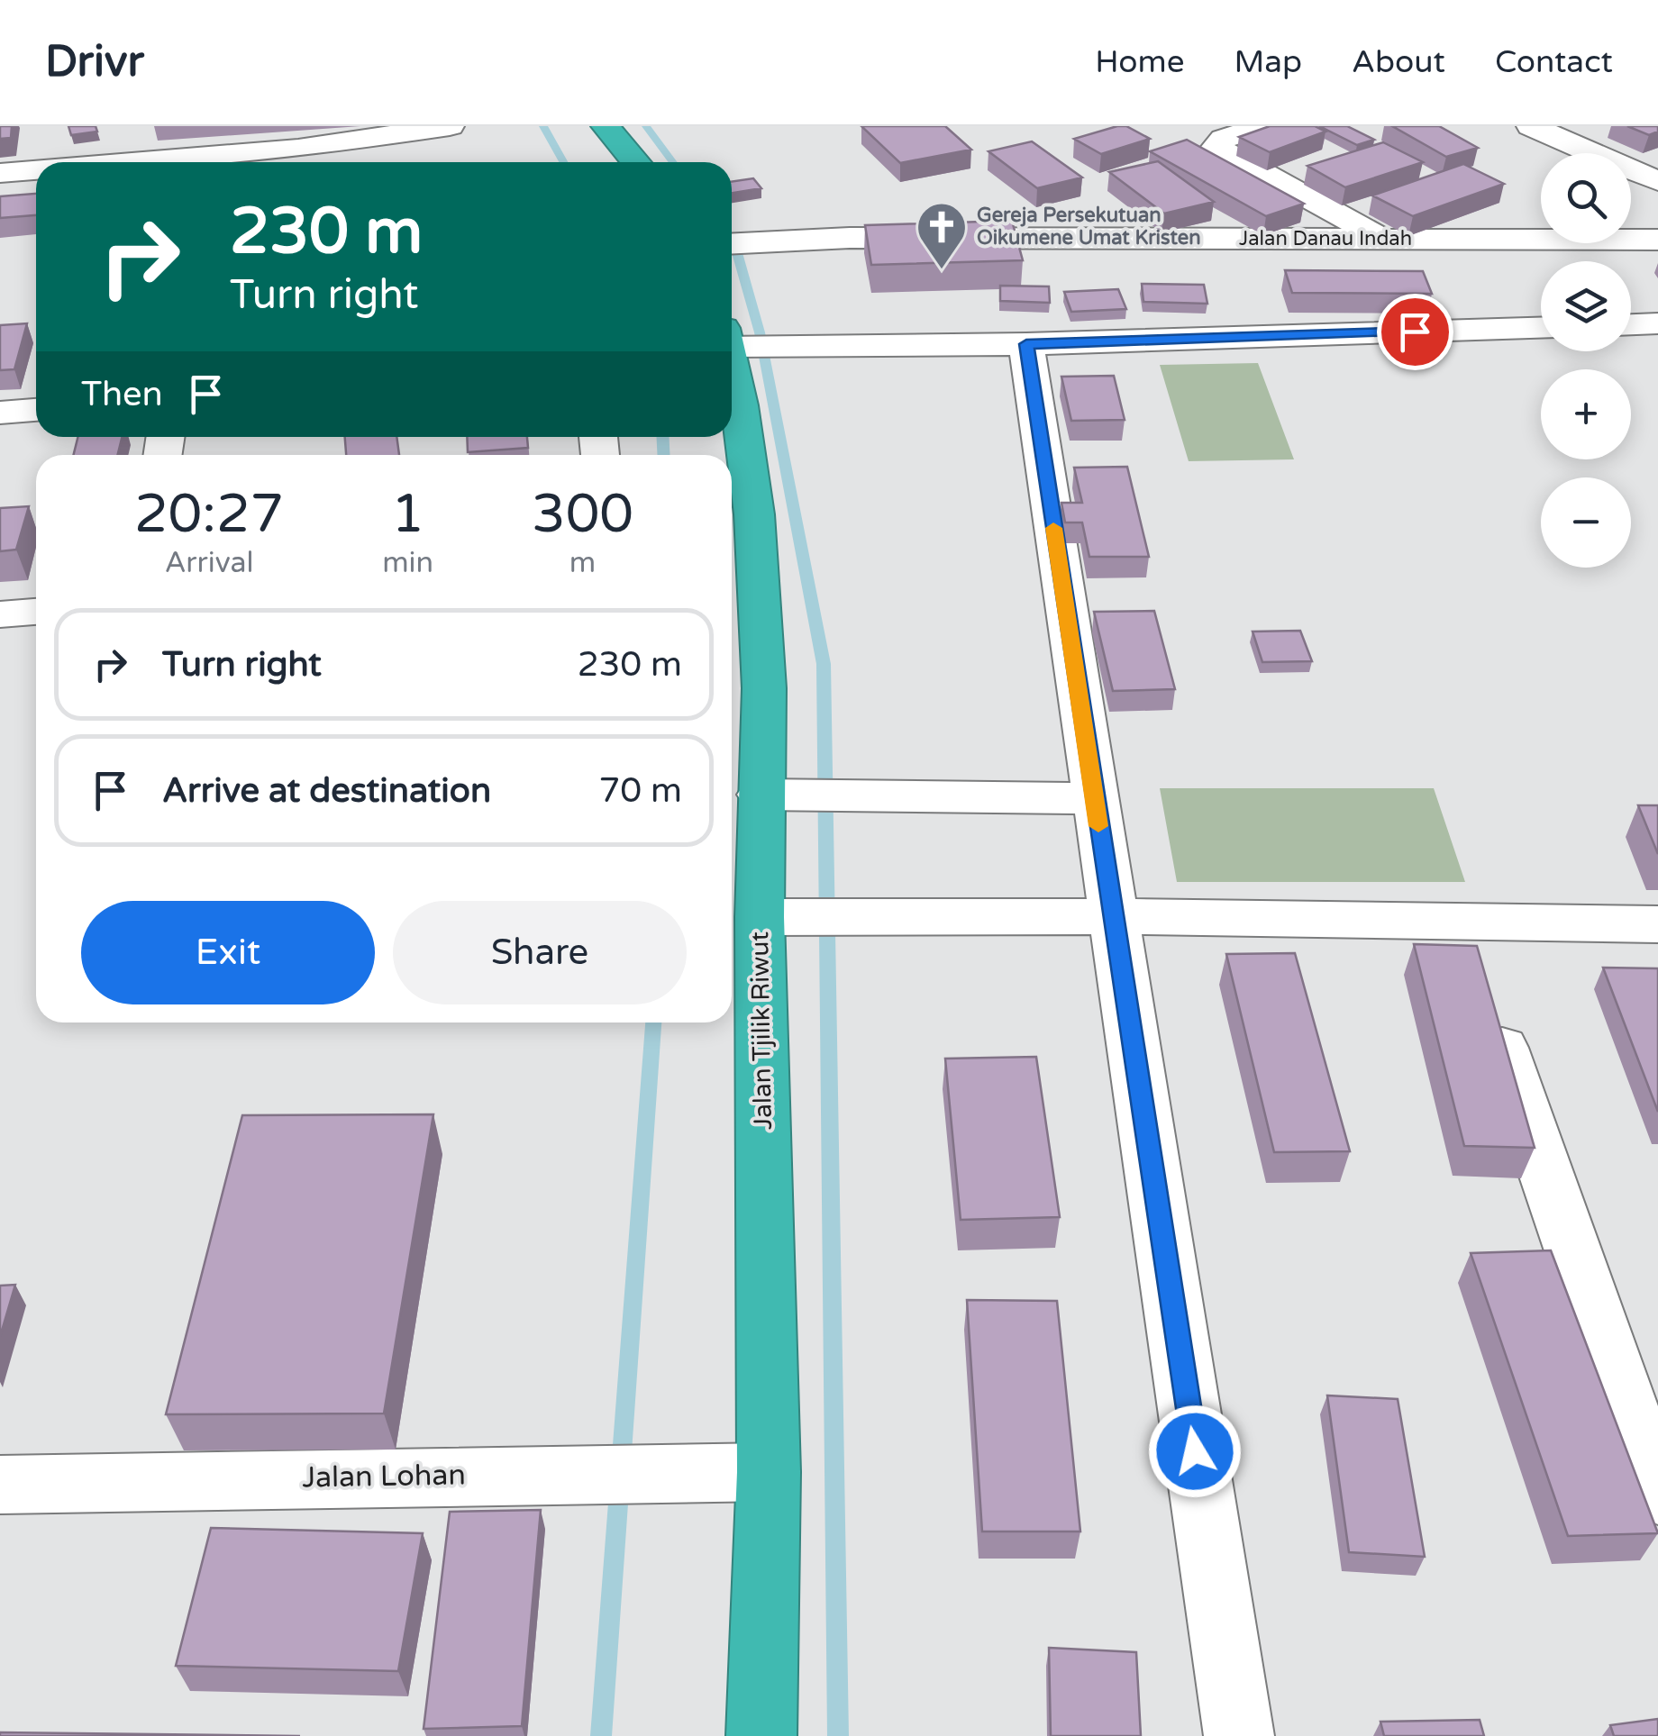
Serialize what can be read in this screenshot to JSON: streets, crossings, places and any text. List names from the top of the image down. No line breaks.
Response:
{"streets":{"highway":["Jalan Tjilik Riwut"],"street":["Jalan Danau Indah","Jalan Lohan"]},"crossings":[["Jalan Tjilik Riwut","Jalan Lohan"]],"places":{"church":["Gereja Persekutuan Oikumene Umat Kristen"]},"page":{"header":"Drivr","nav":["Home","Map","About","Contact"],"map_buttons":["+","−"],"turn":["230 m","Turn right"],"then":"Then","eta":["20:27","Arrival","1","min","300","m"],"list":[{"name":"Turn right","value":"230 m"},{"name":"Arrive at destination","value":"70 m"}],"buttons":["Exit","Share"]}}
